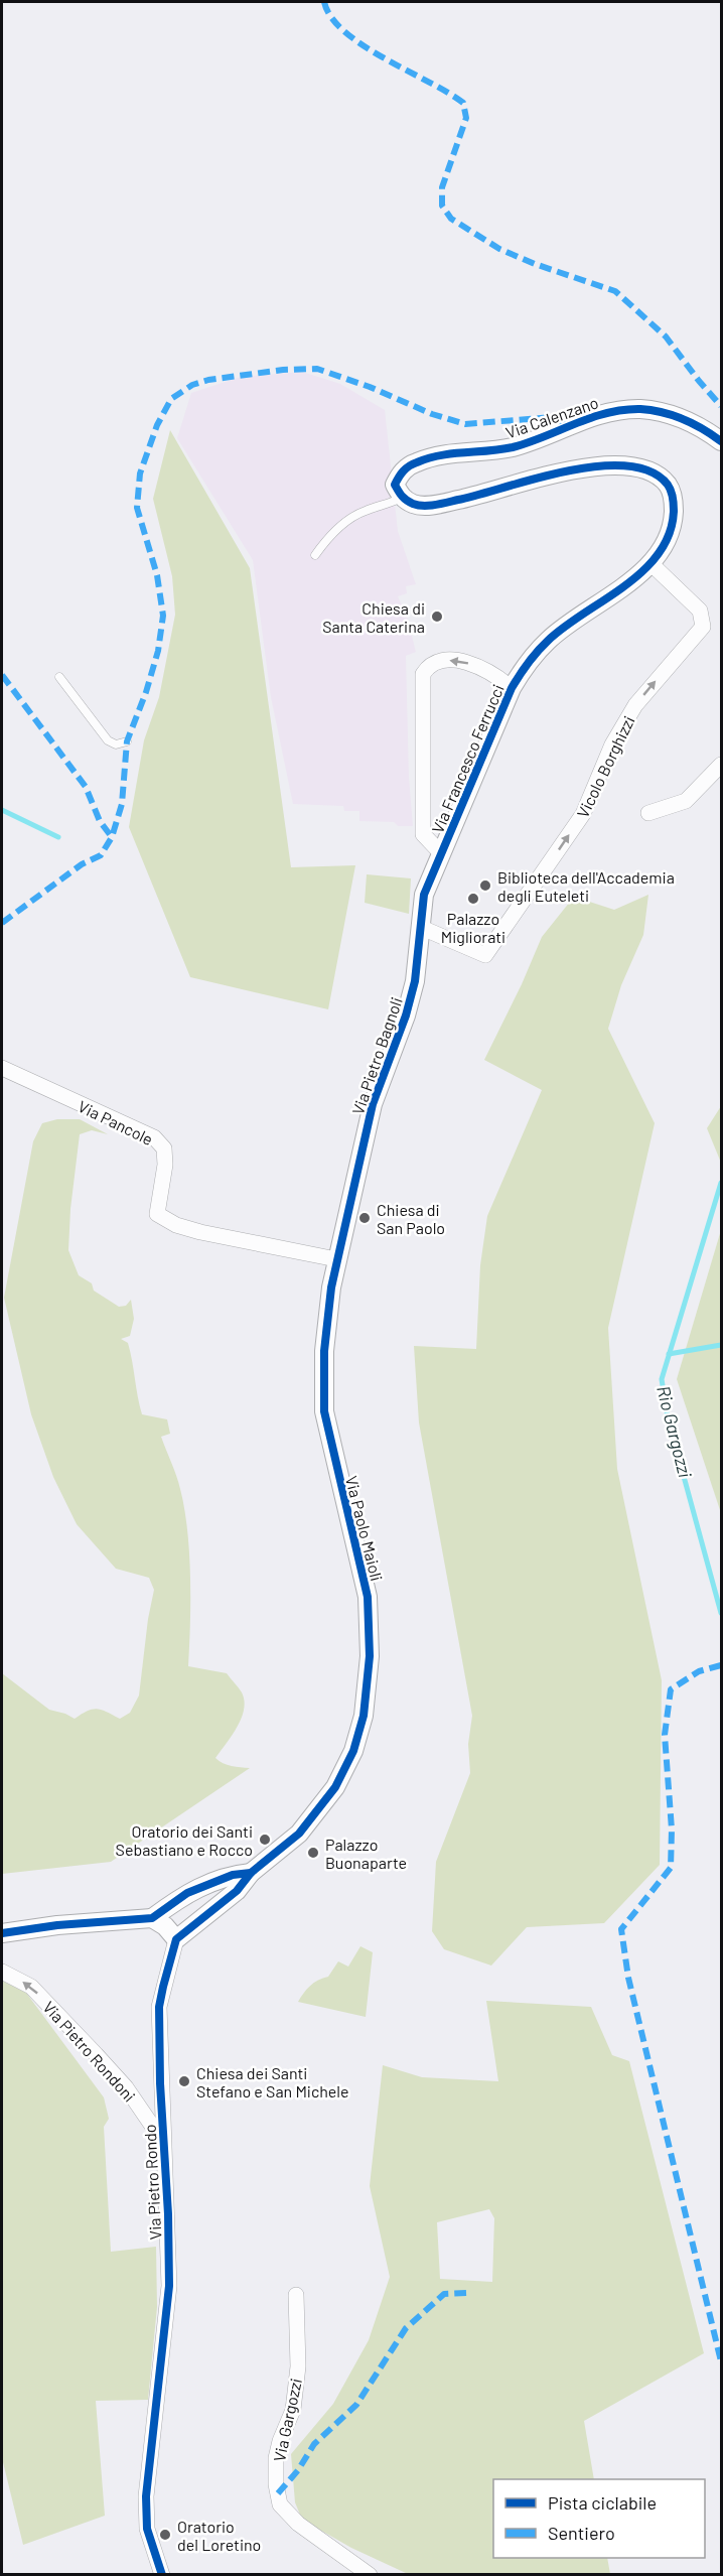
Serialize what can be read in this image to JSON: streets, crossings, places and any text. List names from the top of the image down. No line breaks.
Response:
{"streets":{"street":["Via Calenzano","Via Francesco Ferrucci","Vicolo Borghizzi","Via Pietro Bagnoli","Via Pancole","Via Paolo Maioli","Via Pietro Rondoni","Via Pietro Rondo","Via Gargozzi"]},"crossings":[["Via Calenzano","Via Francesco Ferrucci"],["Via Francesco Ferrucci","Vicolo Borghizzi"],["Via Francesco Ferrucci","Via Pietro Bagnoli"],["Vicolo Borghizzi","Via Pietro Bagnoli"],["Via Pietro Bagnoli","Via Pancole"],["Via Pietro Bagnoli","Via Paolo Maioli"],["Via Pancole","Via Paolo Maioli"],["Via Pietro Rondoni","Via Pietro Rondo"]],"one_way":["Via Pietro Rondoni"],"water":["Rio Gargozzi"],"places":["Chiesa di Santa Caterina","Biblioteca dell'Accademia degli Euteleti","Palazzo Migliorati","Chiesa di San Paolo","Oratorio dei Santi Sebastiano e Rocco","Palazzo Buonaparte","Chiesa dei Santi Stefano e San Michele","Oratorio del Loretino"],"legend":["Pista ciclabile","Sentiero"]}
